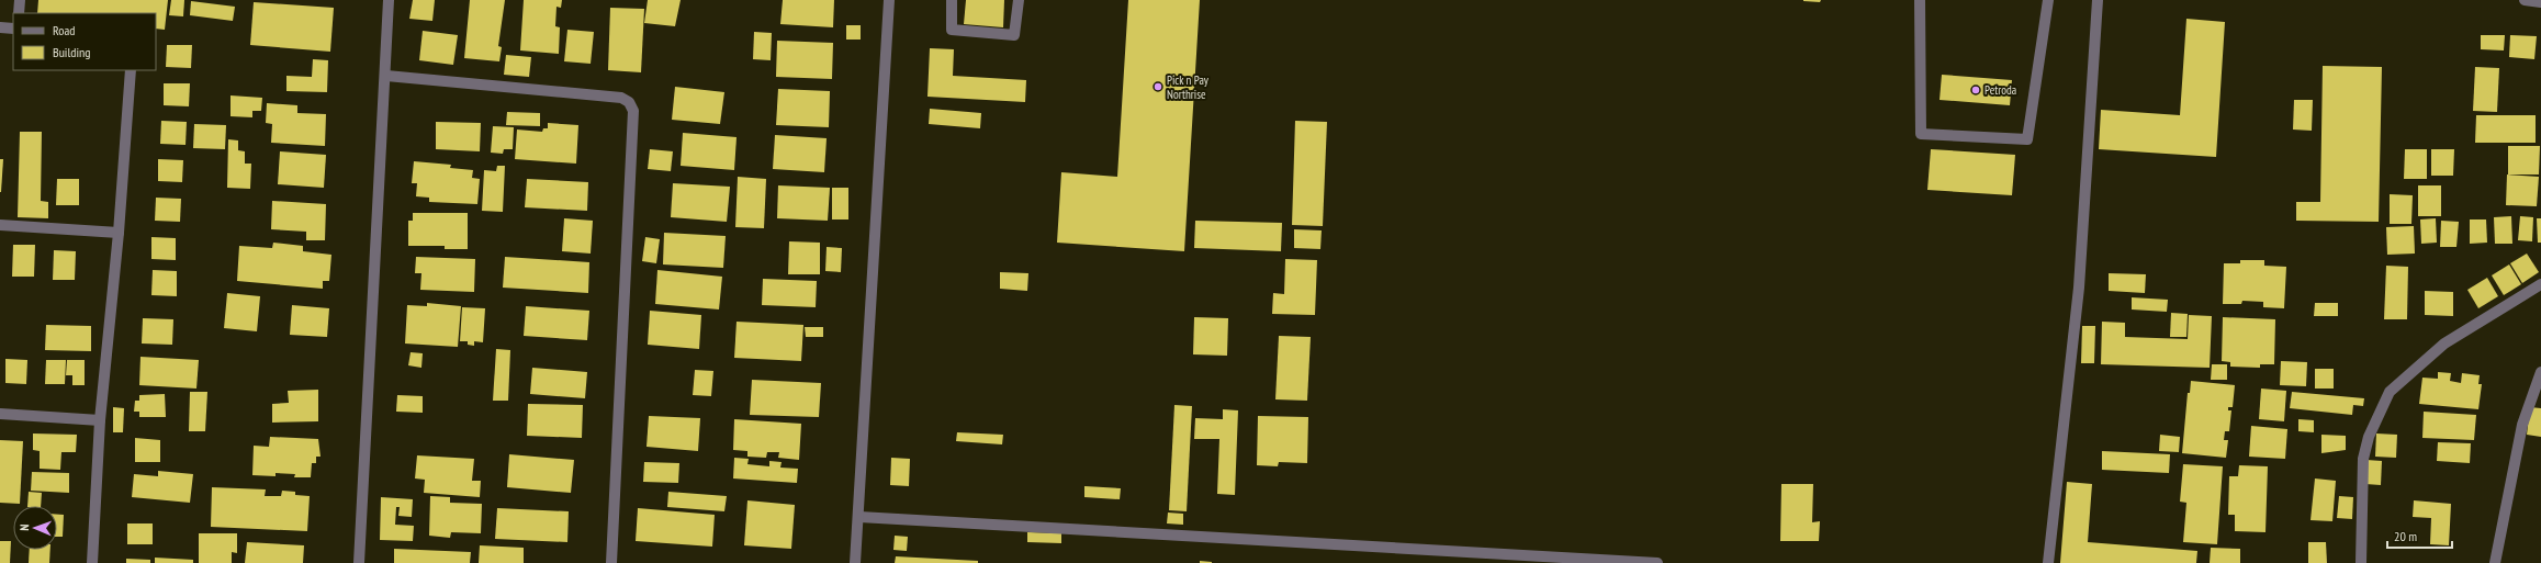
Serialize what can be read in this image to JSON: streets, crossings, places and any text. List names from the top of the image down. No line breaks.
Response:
{"places":["Pick n Pay Northrise","Petroda"],"legend":["Road","Building"],"scale_bar":"20 m","north":"left"}
